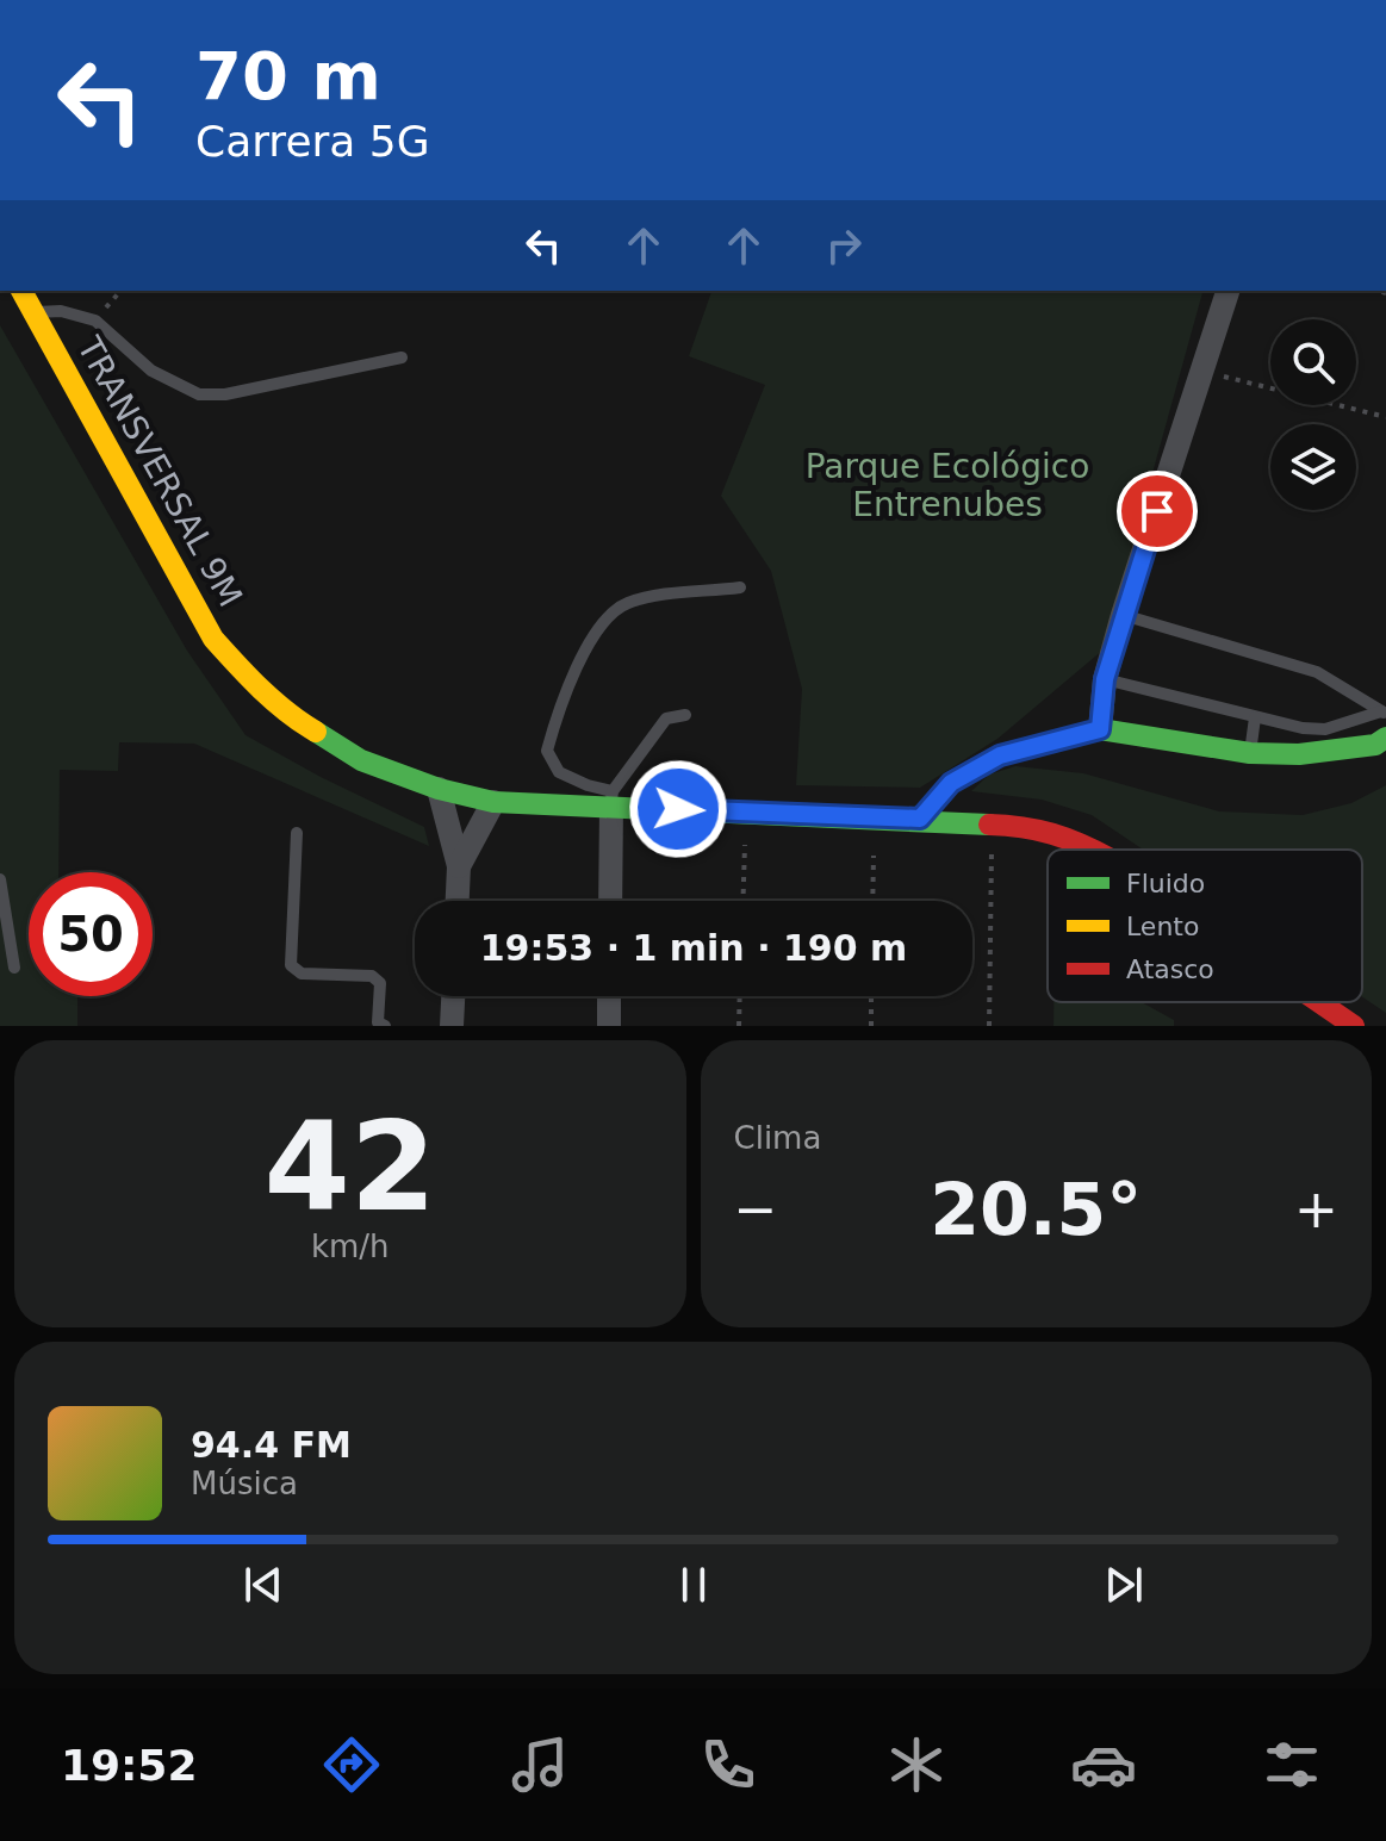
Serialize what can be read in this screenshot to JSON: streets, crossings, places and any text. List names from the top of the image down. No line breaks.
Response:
{"streets":{"main road":["TRANSVERSAL 9M"]},"parks":["Parque Ecológico Entrenubes"],"legend":["Fluido","Lento","Atasco"],"page":{"turn":["70 m","Carrera 5G"],"limit":"50","trip":"19:53 · 1 min · 190 m","tile":[["42","km/h"],"Clima"],"heat":["−","20.5°","+"],"song":["94.4 FM","Música"],"tabs":"19:52"}}
